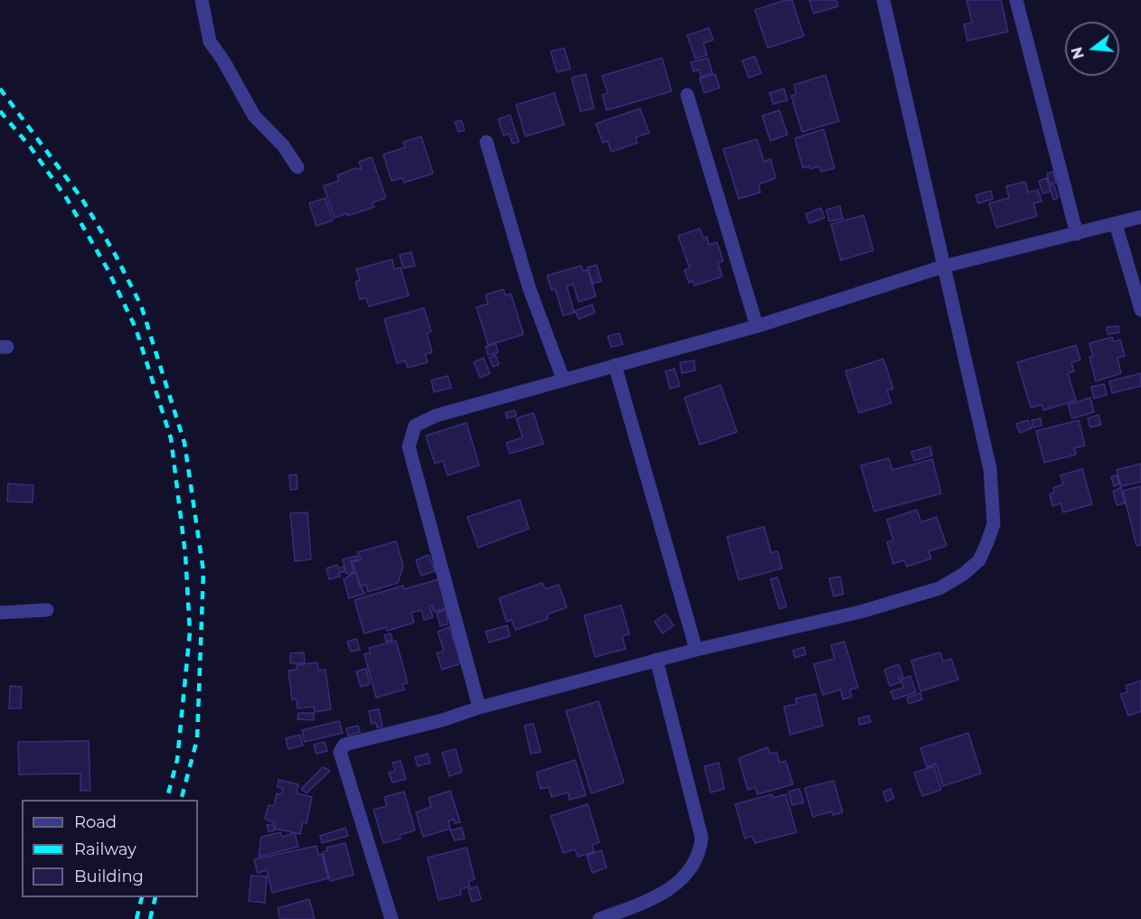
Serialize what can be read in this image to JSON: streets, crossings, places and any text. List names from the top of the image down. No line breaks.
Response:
{"legend":["Road","Railway","Building"],"north":"left"}
